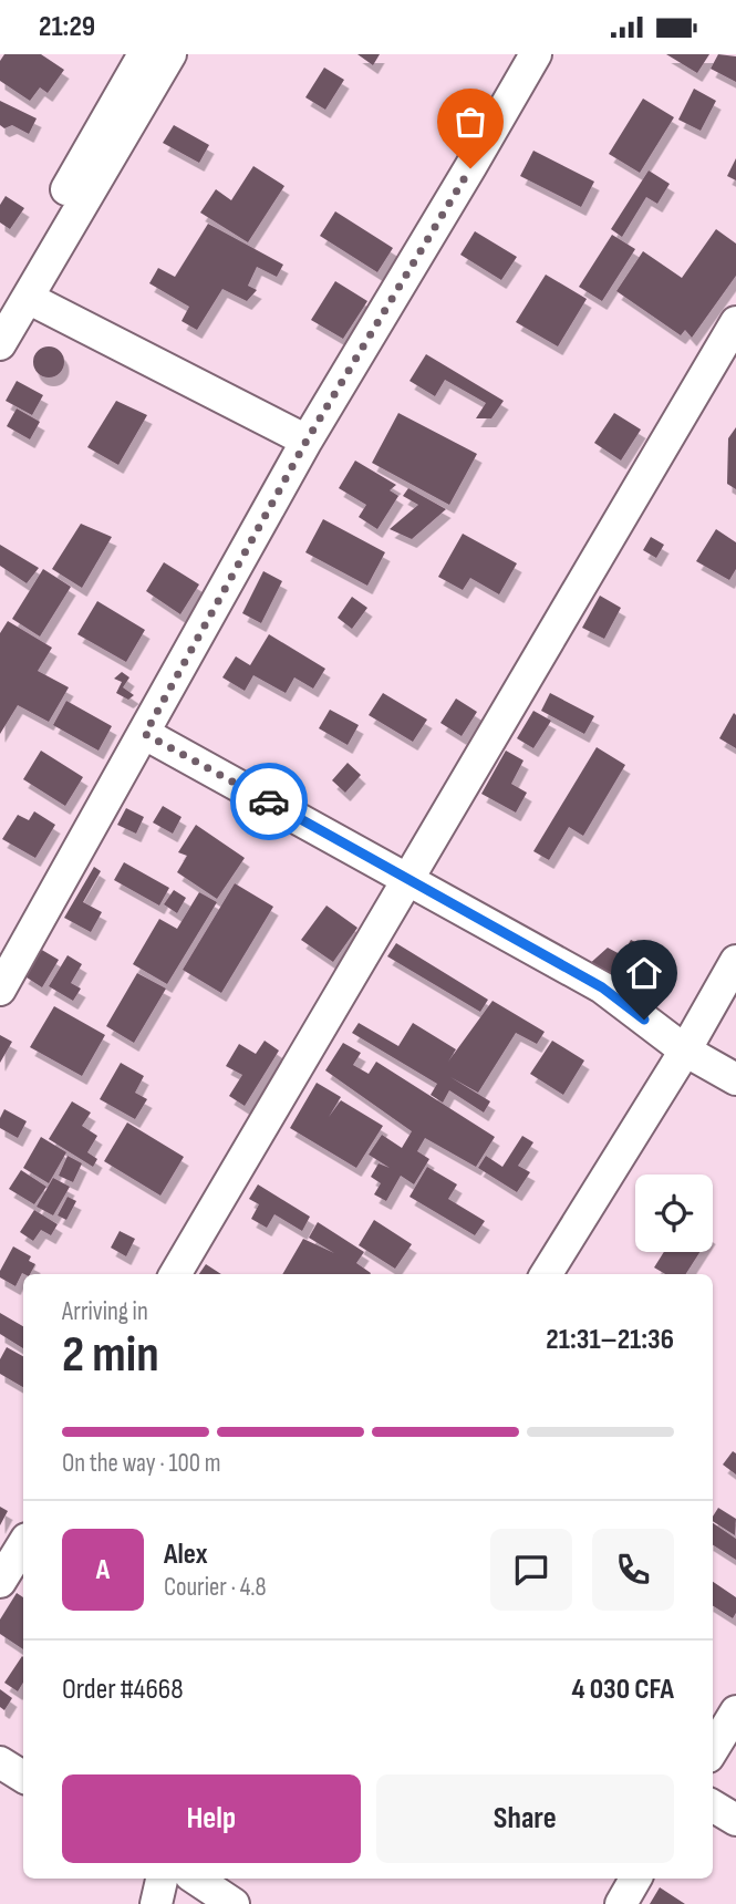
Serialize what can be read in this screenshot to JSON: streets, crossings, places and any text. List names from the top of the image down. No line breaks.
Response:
{"page":{"status":"21:29","heading":["2 min","Arriving in","21:31–21:36"],"panel":["Alex","Courier · 4.8","Order #4668","4 030 CFA"],"bar":"On the way · 100 m","round":"A","buttons":["Help","Share"]}}
